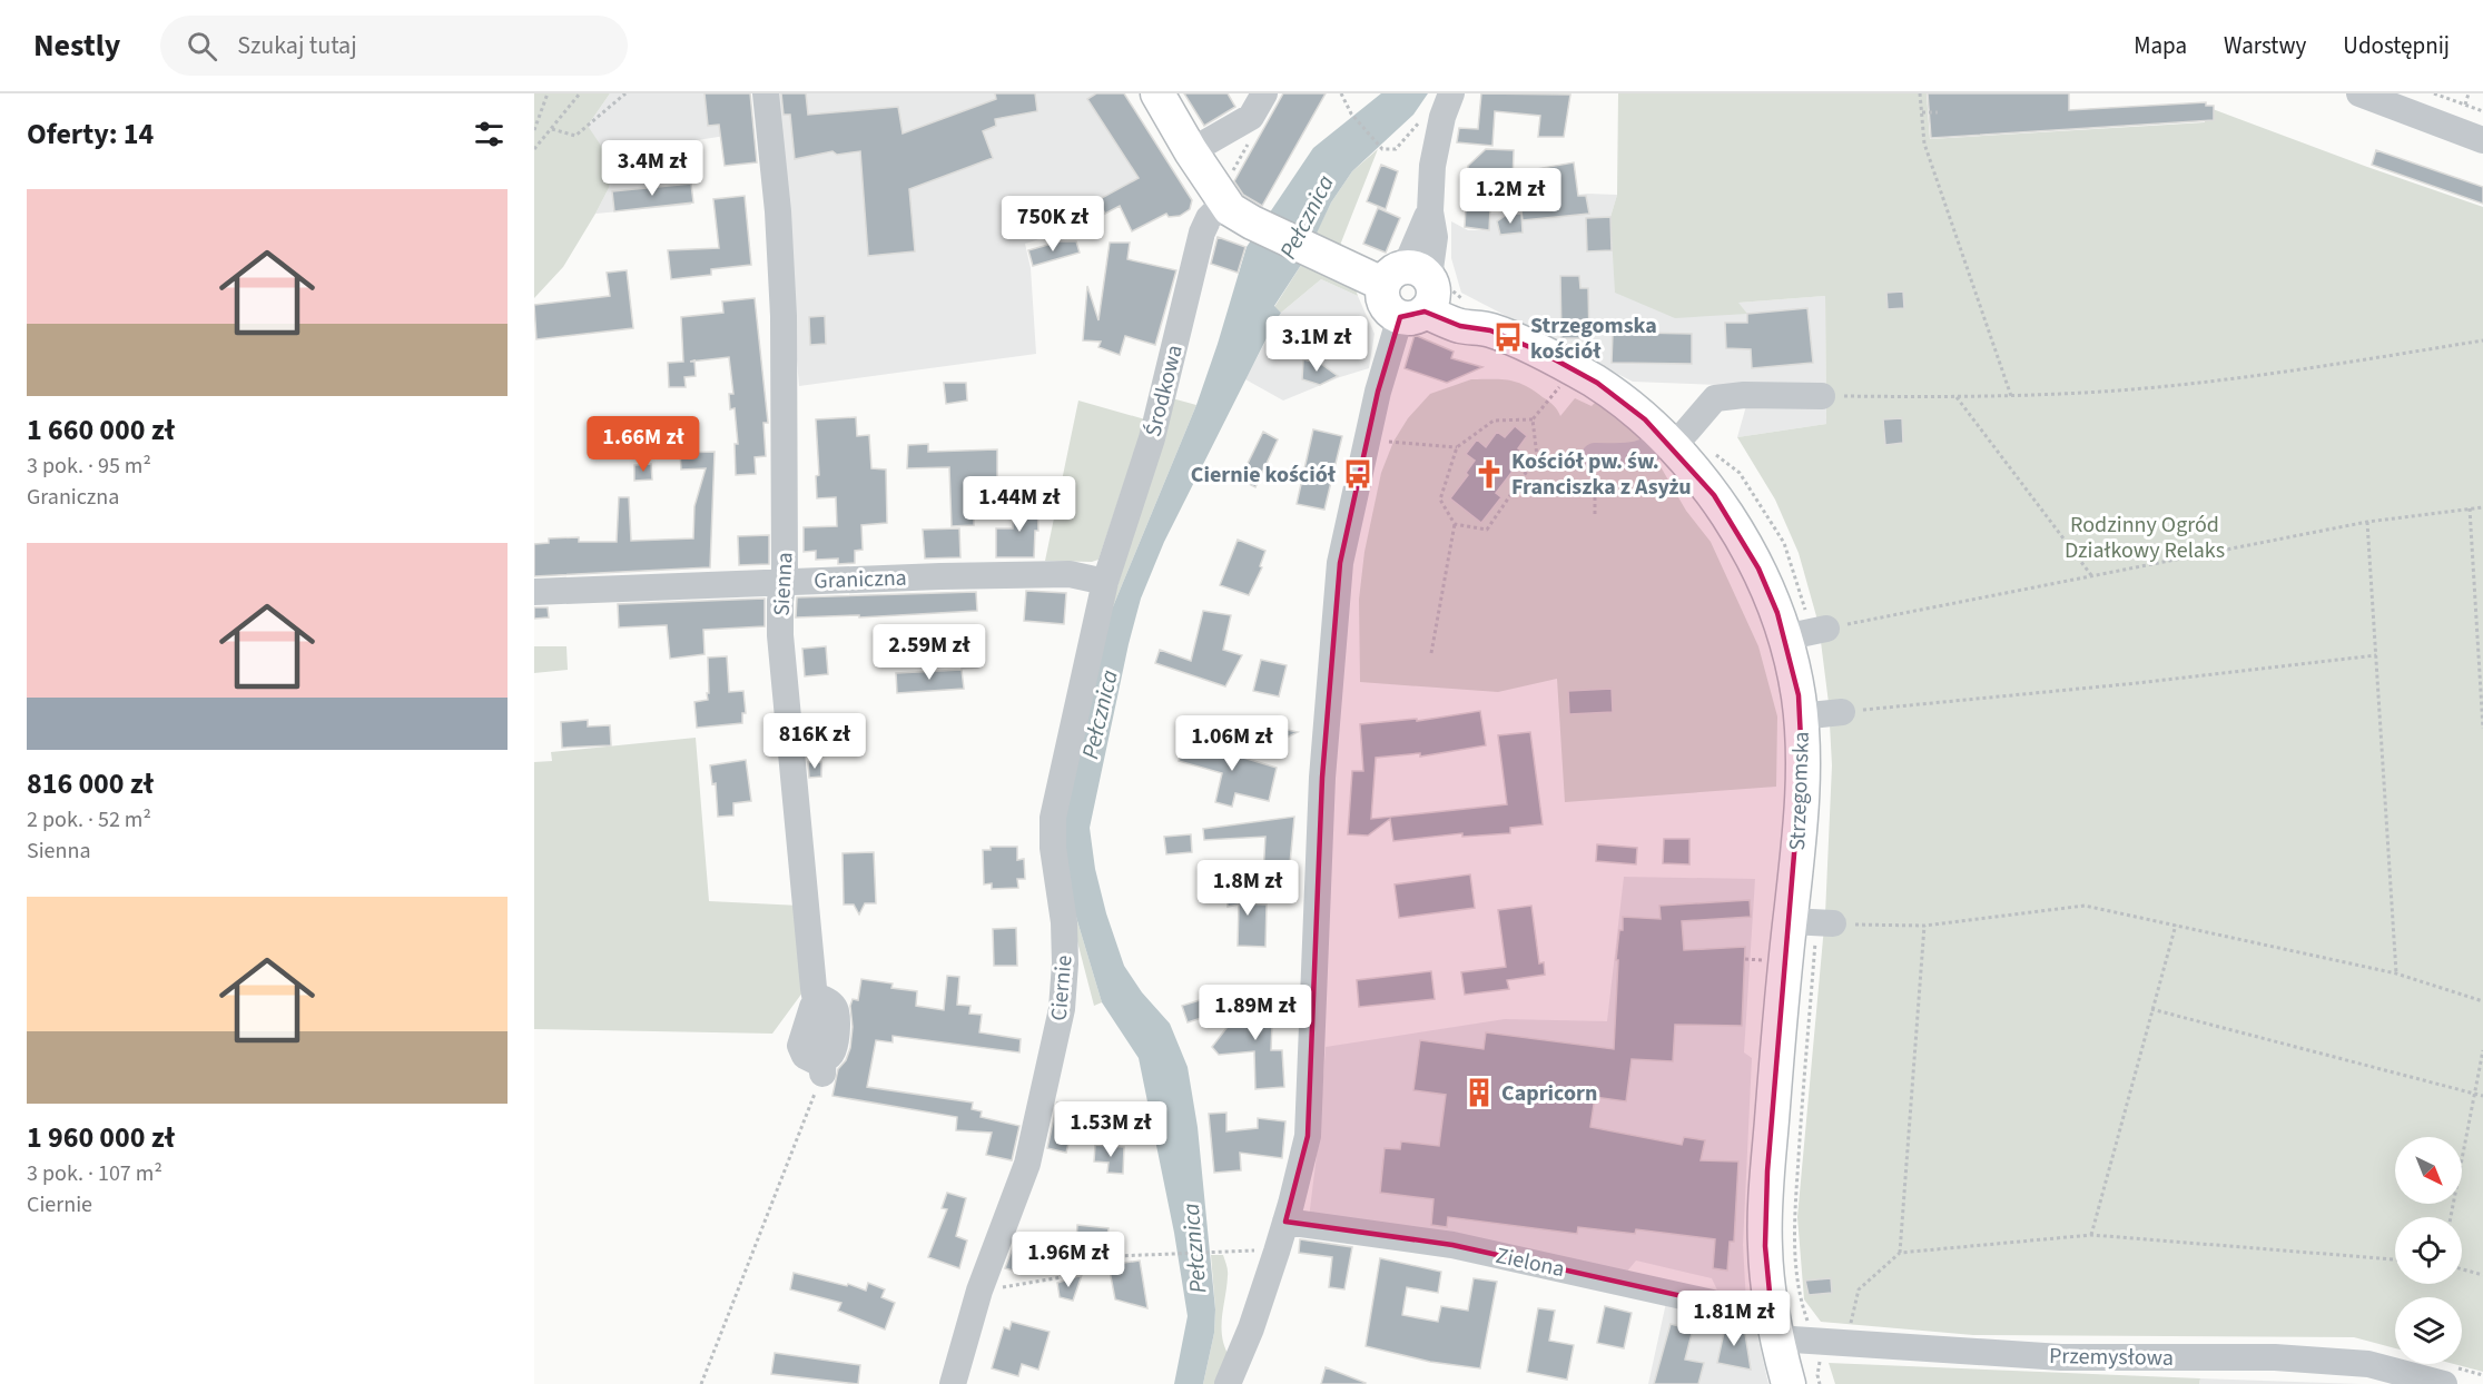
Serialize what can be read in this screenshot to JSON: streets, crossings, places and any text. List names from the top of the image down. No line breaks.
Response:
{"streets":{"main road":["Strzegomska"],"street":["Środkowa","Graniczna","Sienna","Ciernie","Zielona","Przemysłowa"]},"crossings":[["Środkowa","Graniczna"],["Środkowa","Strzegomska"],["Środkowa","Ciernie"],["Graniczna","Sienna"],["Graniczna","Ciernie"],["Strzegomska","Zielona"],["Strzegomska","Przemysłowa"],["Zielona","Przemysłowa"]],"water":["Pełcznica"],"parks":["Rodzinny Ogród Działkowy Relaks"],"places":{"bus stop":["Strzegomska kościół","Ciernie kościół"],"church":["Kościół pw. św. Franciszka z Asyżu"],"building":["Capricorn"]},"north":"bottom right","page":{"header":"Nestly","search":"Szukaj tutaj","nav":["Mapa","Warstwy","Udostępnij"],"heading":"Oferty: 14","price":["3.4M zł","1.2M zł","750K zł","3.1M zł","1.66M zł","1.44M zł","2.59M zł","816K zł","1.06M zł","1.8M zł","1.89M zł","1.53M zł","1.96M zł","1.81M zł"],"list":[{"name":"1 660 000 zł","note":"3 pok. · 95 m² · Graniczna"},{"name":"816 000 zł","note":"2 pok. · 52 m² · Sienna"},{"name":"1 960 000 zł","note":"3 pok. · 107 m² · Ciernie"}]}}
